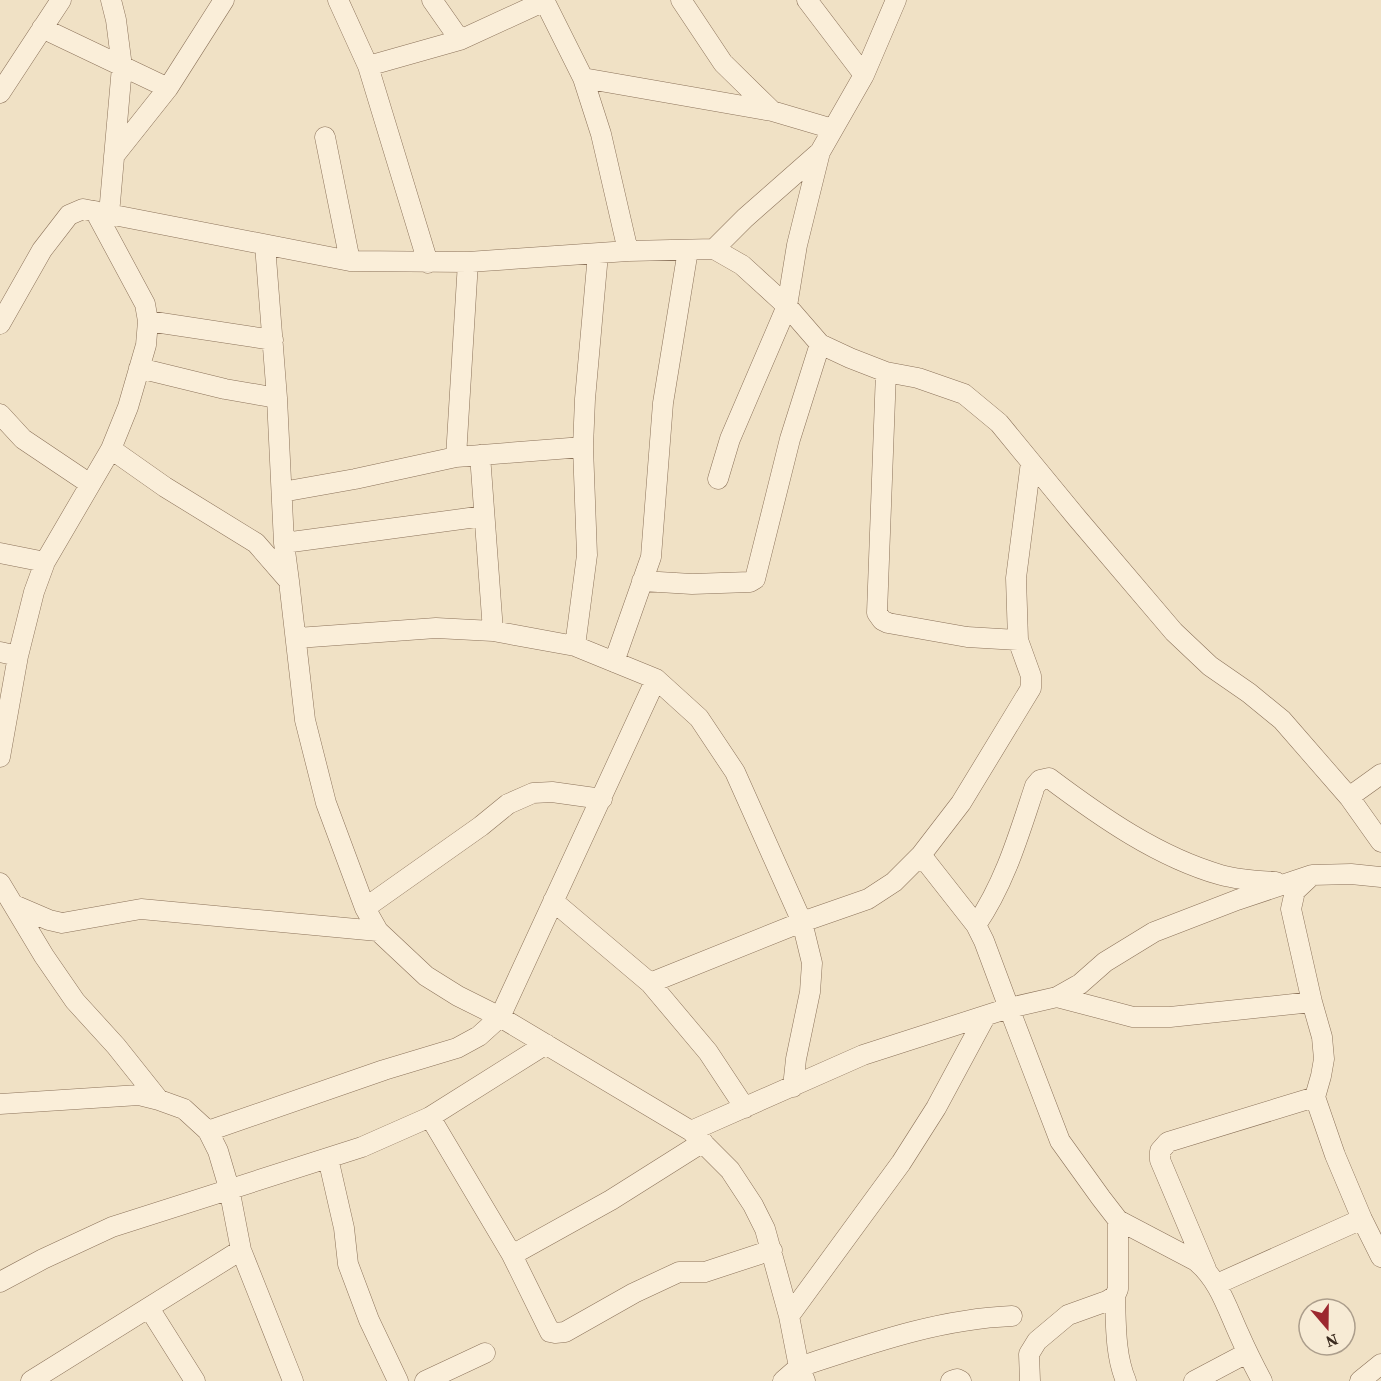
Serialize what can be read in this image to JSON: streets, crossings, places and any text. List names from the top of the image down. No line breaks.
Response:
{"north":"bottom"}
